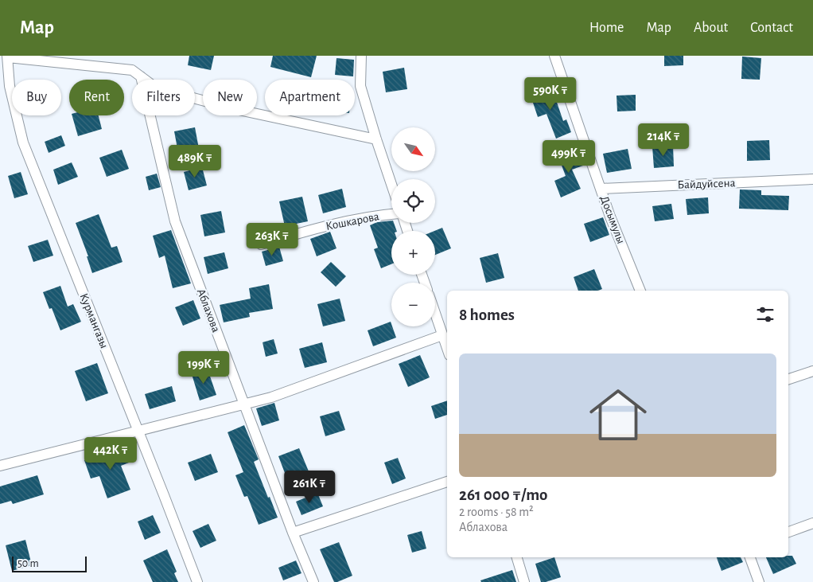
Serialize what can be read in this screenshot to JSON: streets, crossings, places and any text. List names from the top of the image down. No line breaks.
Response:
{"streets":{"street":["Байдуйсена","Досымулы","Кошкарова","Аблахова","Курмангазы"]},"crossings":[["Байдуйсена","Досымулы"]],"scale_bar":"50 m","north":"bottom right","page":{"header":"Map","nav":["Home","Map","About","Contact"],"price":["590K ₸","214K ₸","499K ₸","489K ₸","263K ₸","199K ₸","442K ₸","261K ₸"],"chip":["Buy","Rent","Filters","New","Apartment"],"map_buttons":["+","−"],"heading":"8 homes","list":[{"name":"261 000 ₸/mo","note":"2 rooms · 58 m² · Аблахова"}],"scale":"50 m"}}
